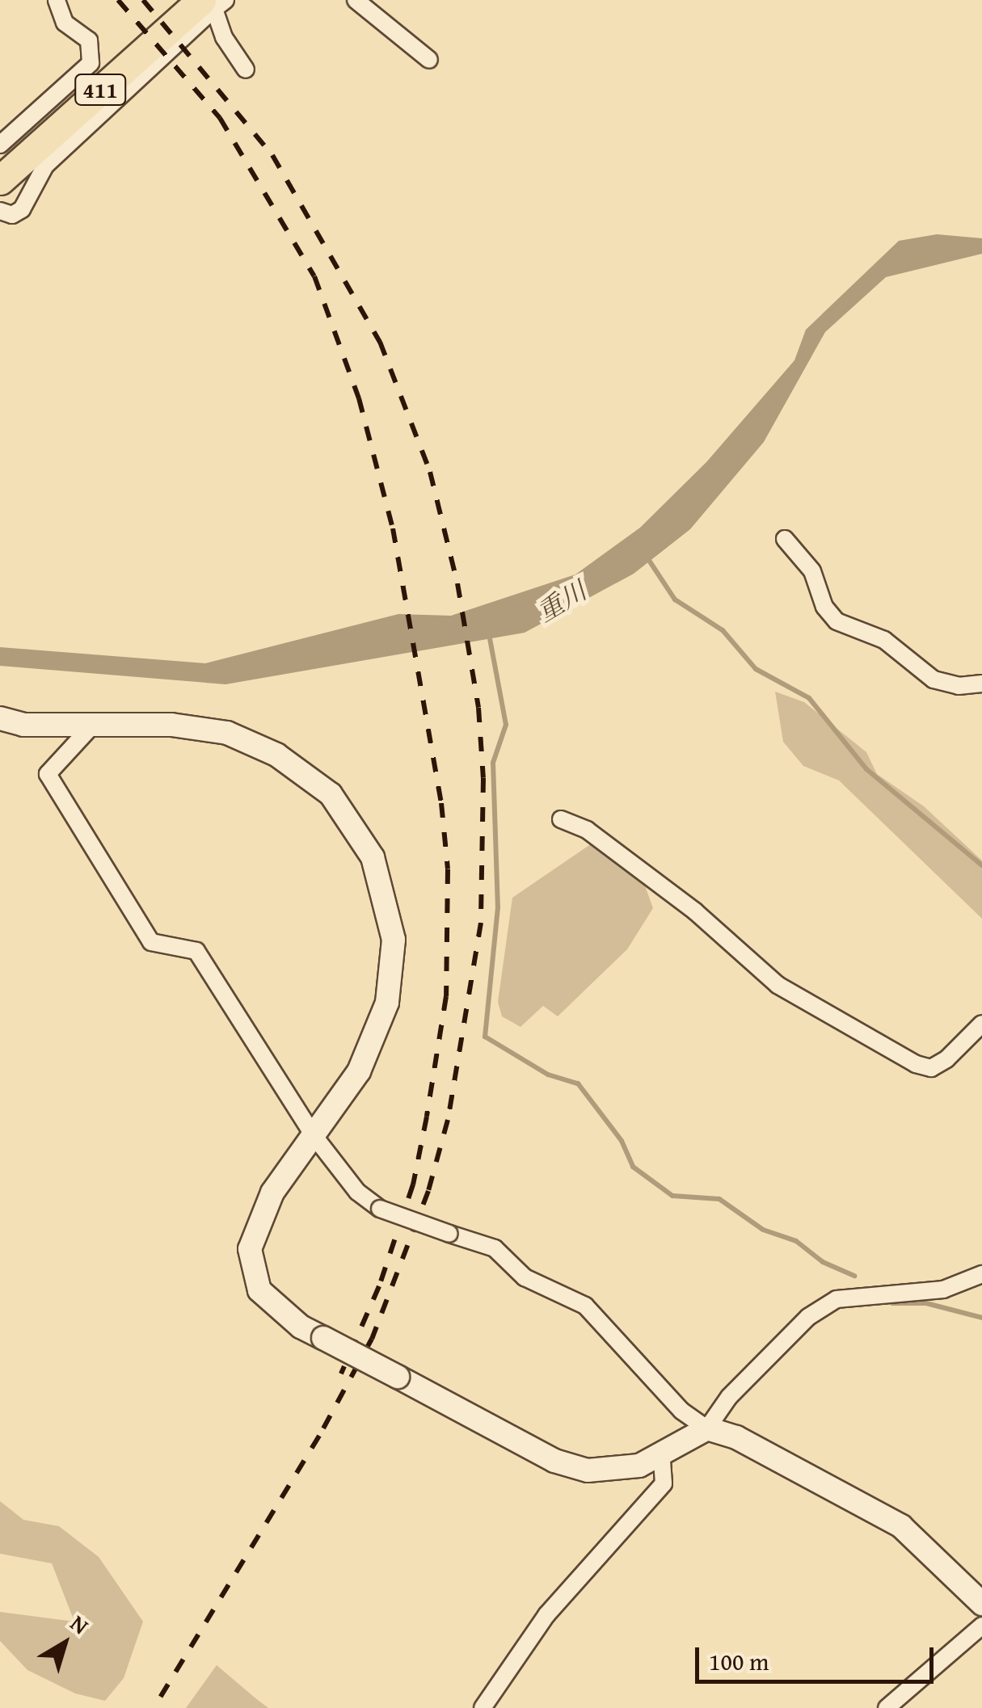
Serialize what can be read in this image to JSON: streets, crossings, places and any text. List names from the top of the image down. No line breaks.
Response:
{"streets":{"highway":["411"]},"water":["重川"],"scale_bar":"100 m","north":"top right"}
